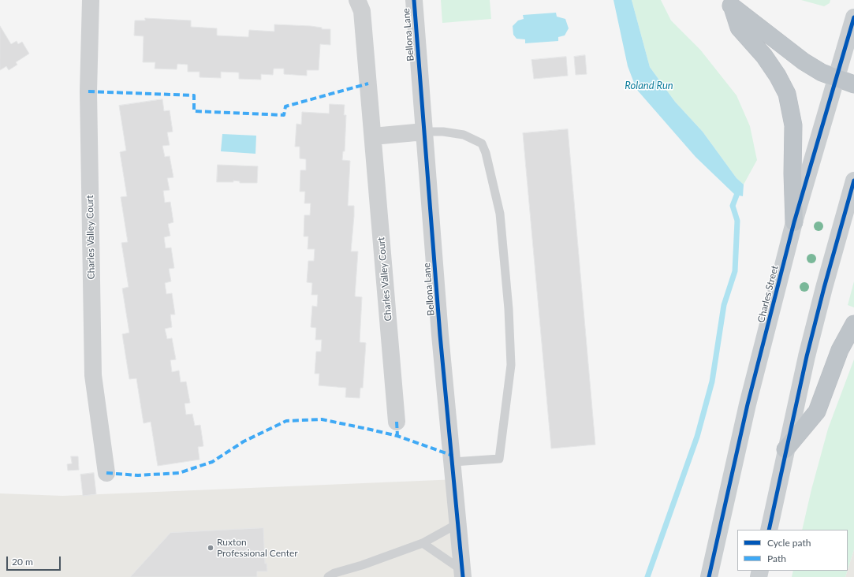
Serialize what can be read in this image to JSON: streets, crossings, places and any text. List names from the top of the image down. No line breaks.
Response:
{"streets":{"main road":["Charles Street"],"street":["Bellona Lane","Charles Valley Court"]},"water":["Roland Run"],"places":["Ruxton Professional Center"],"legend":["Cycle path","Path"],"scale_bar":"20 m"}
